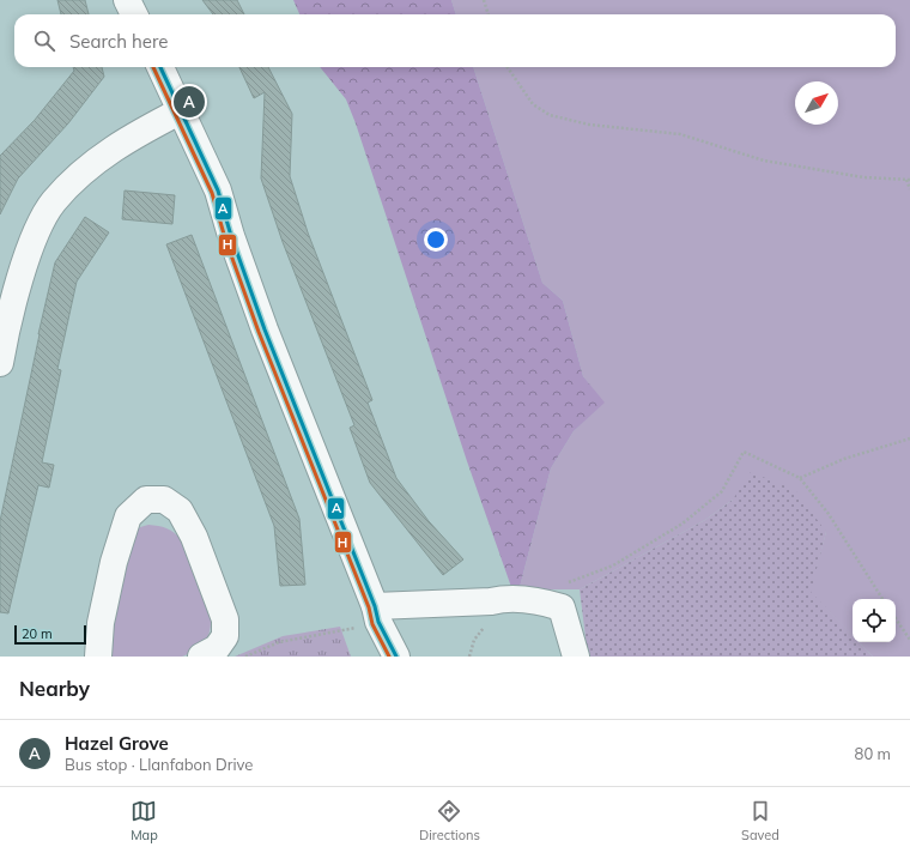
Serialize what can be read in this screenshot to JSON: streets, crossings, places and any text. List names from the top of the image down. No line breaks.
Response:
{"lines":["transit line A","transit line H"],"scale_bar":"20 m","north":"top right","page":{"search":"Search here","pins":"A","scale":"20 m","heading":"Nearby","list":[{"mark":"A","name":"Hazel Grove","note":"Bus stop · Llanfabon Drive","value":"80 m"}],"nav":["Map","Directions","Saved"]}}
